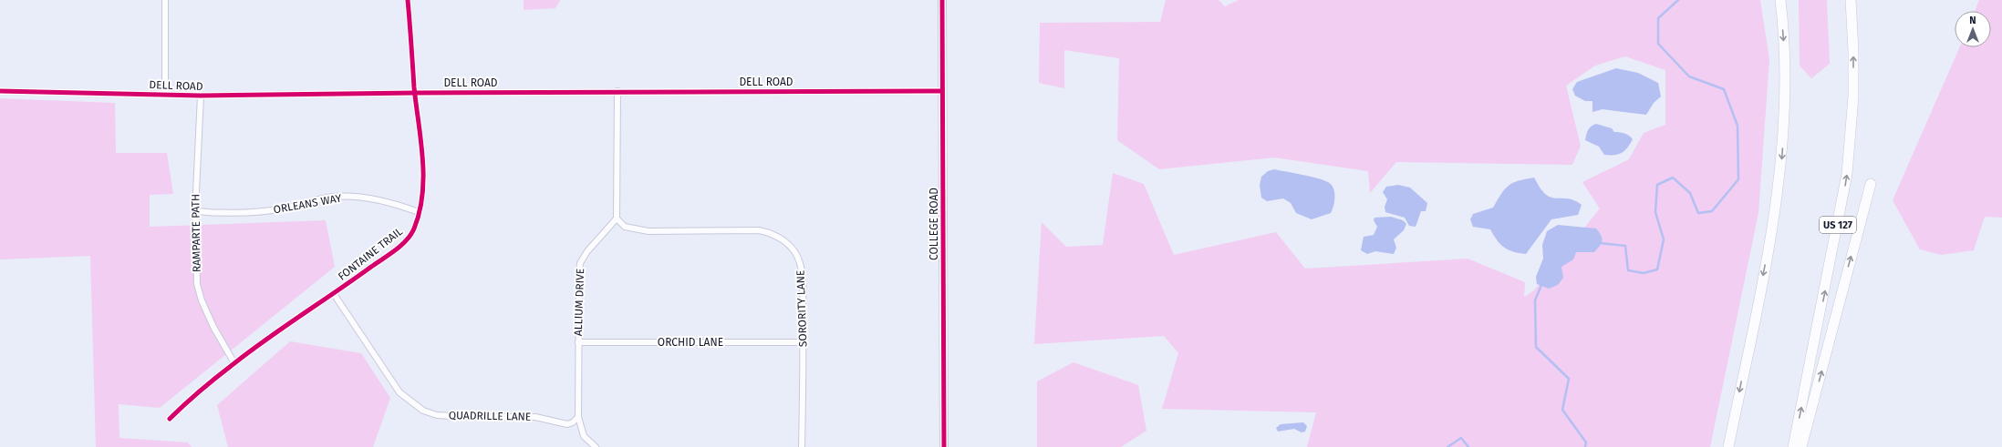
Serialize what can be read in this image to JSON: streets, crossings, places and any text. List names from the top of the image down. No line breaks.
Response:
{"streets":{"highway":["US 127"],"street":["DELL ROAD","ORLEANS WAY","COLLEGE ROAD","RAMPARTE PATH","FONTAINE TRAIL","ALLIUM DRIVE","SORORITY LANE","ORCHID LANE","QUADRILLE LANE"]},"crossings":[["DELL ROAD","COLLEGE ROAD"],["DELL ROAD","RAMPARTE PATH"],["DELL ROAD","FONTAINE TRAIL"],["ORLEANS WAY","RAMPARTE PATH"],["ORLEANS WAY","FONTAINE TRAIL"],["RAMPARTE PATH","FONTAINE TRAIL"],["FONTAINE TRAIL","QUADRILLE LANE"],["ALLIUM DRIVE","SORORITY LANE"],["ALLIUM DRIVE","ORCHID LANE"],["ALLIUM DRIVE","QUADRILLE LANE"],["SORORITY LANE","ORCHID LANE"]],"north":"top"}
